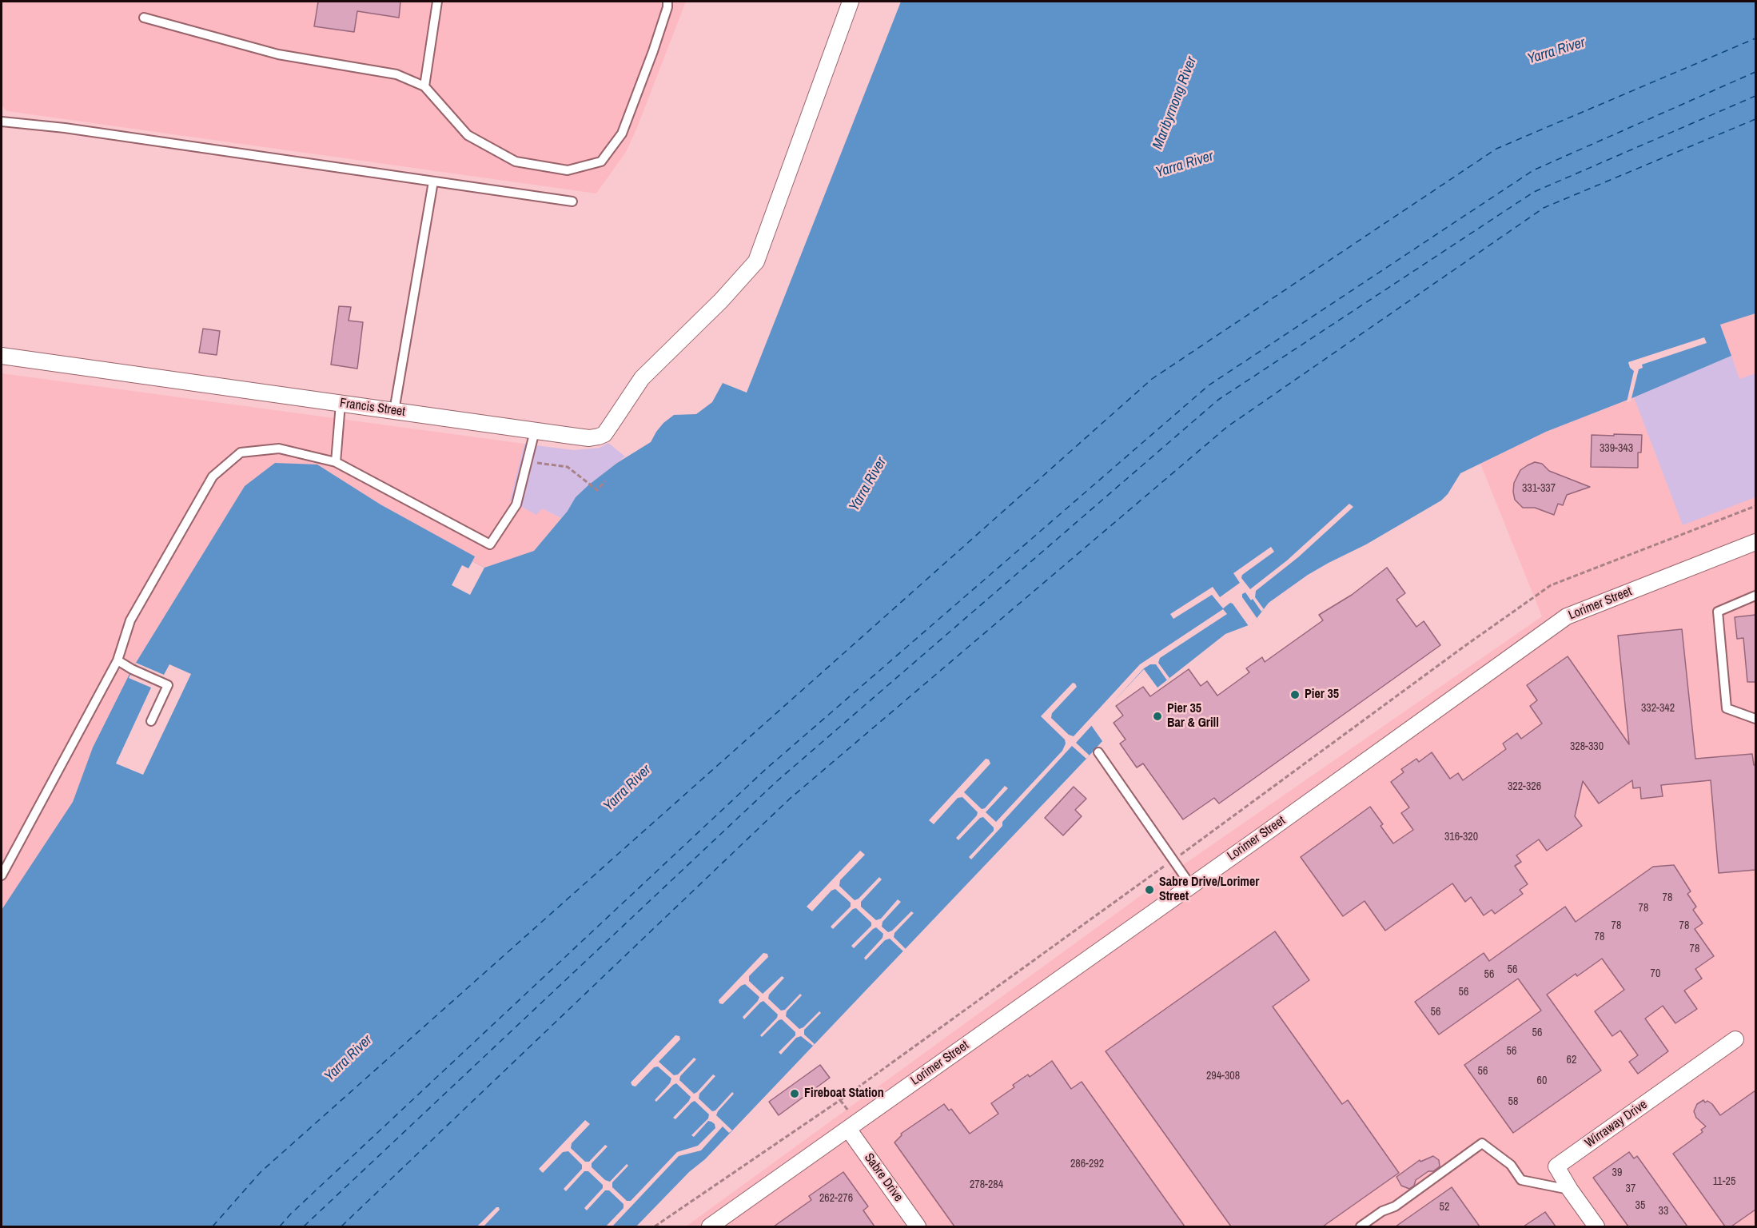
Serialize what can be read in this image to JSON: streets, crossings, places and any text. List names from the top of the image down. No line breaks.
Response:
{"streets":{"street":["Francis Street","Lorimer Street","Wirraway Drive","Sabre Drive"]},"crossings":[["Lorimer Street","Sabre Drive"]],"water":["Yarra River","Maribyrnong River"],"places":["Pier 35","Pier 35 Bar & Grill","Sabre Drive/Lorimer Street","Fireboat Station"],"house_numbers":["339-343","331-337","332-342","328-330","322-326","316-320","78","78","78","78","78","78","56","70","56","56","56","56","56","62","56","294-308","60","58","286-292","39","11-25","278-284","37","262-276","35","52","33"]}
